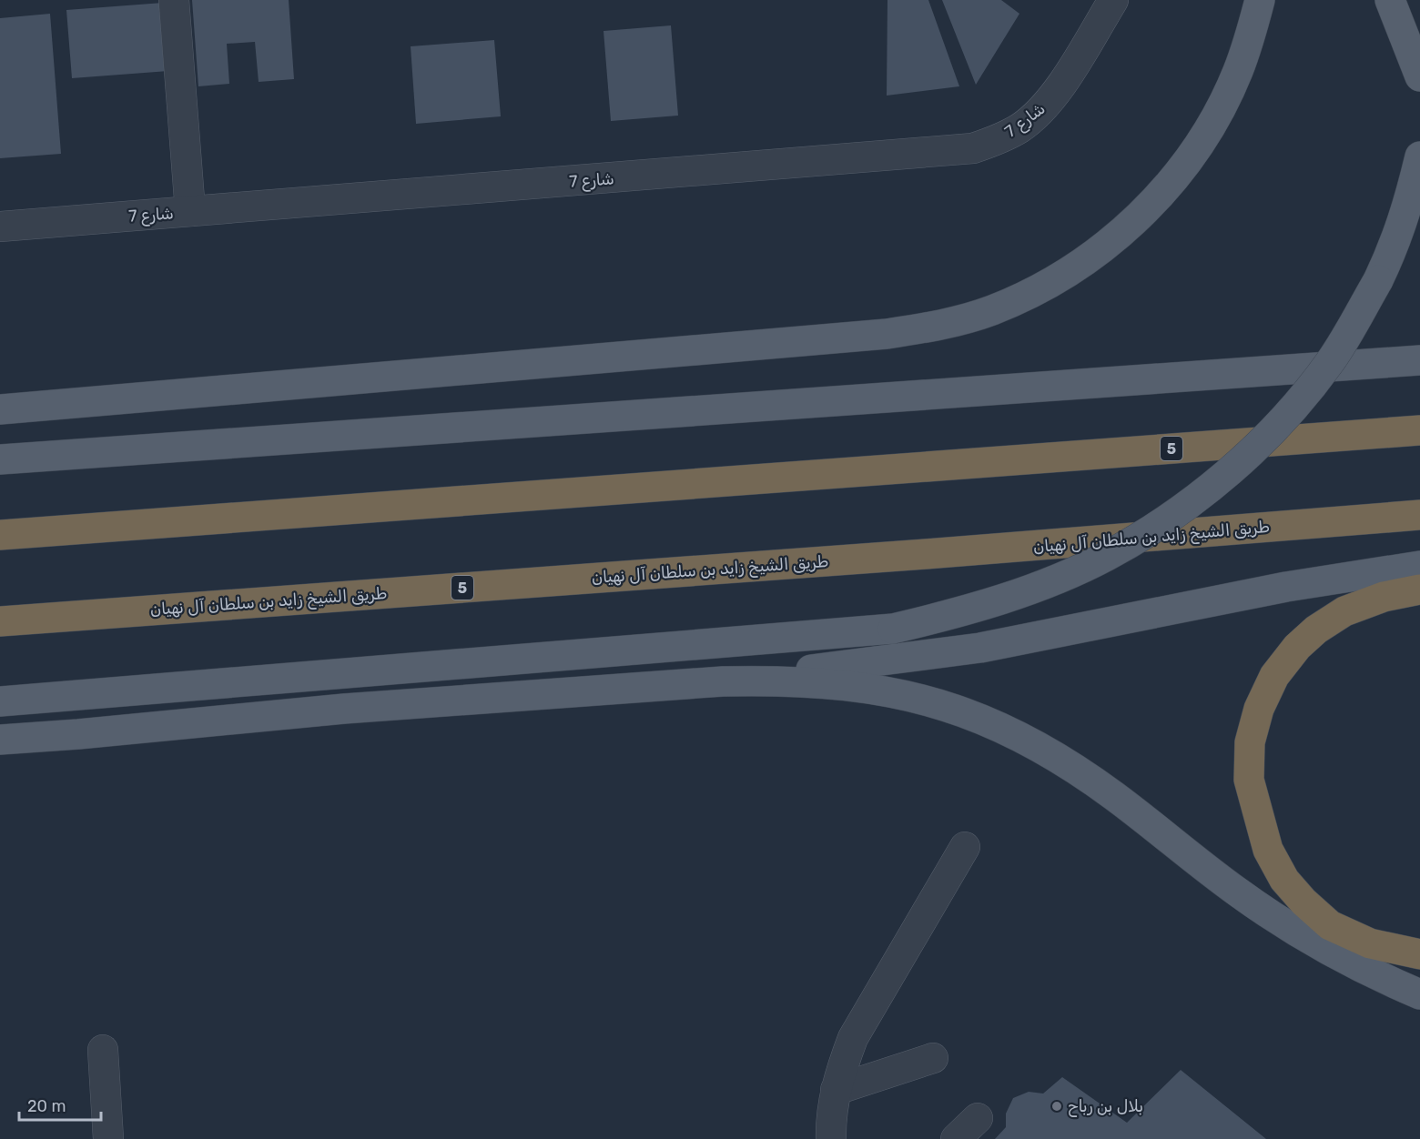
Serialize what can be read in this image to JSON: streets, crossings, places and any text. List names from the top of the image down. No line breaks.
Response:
{"streets":{"highway":["5","طريق الشيخ زايد بن سلطان آل نهيان"],"street":["شارع 7"]},"places":["بلال بن رباح"],"scale_bar":"20 m"}
